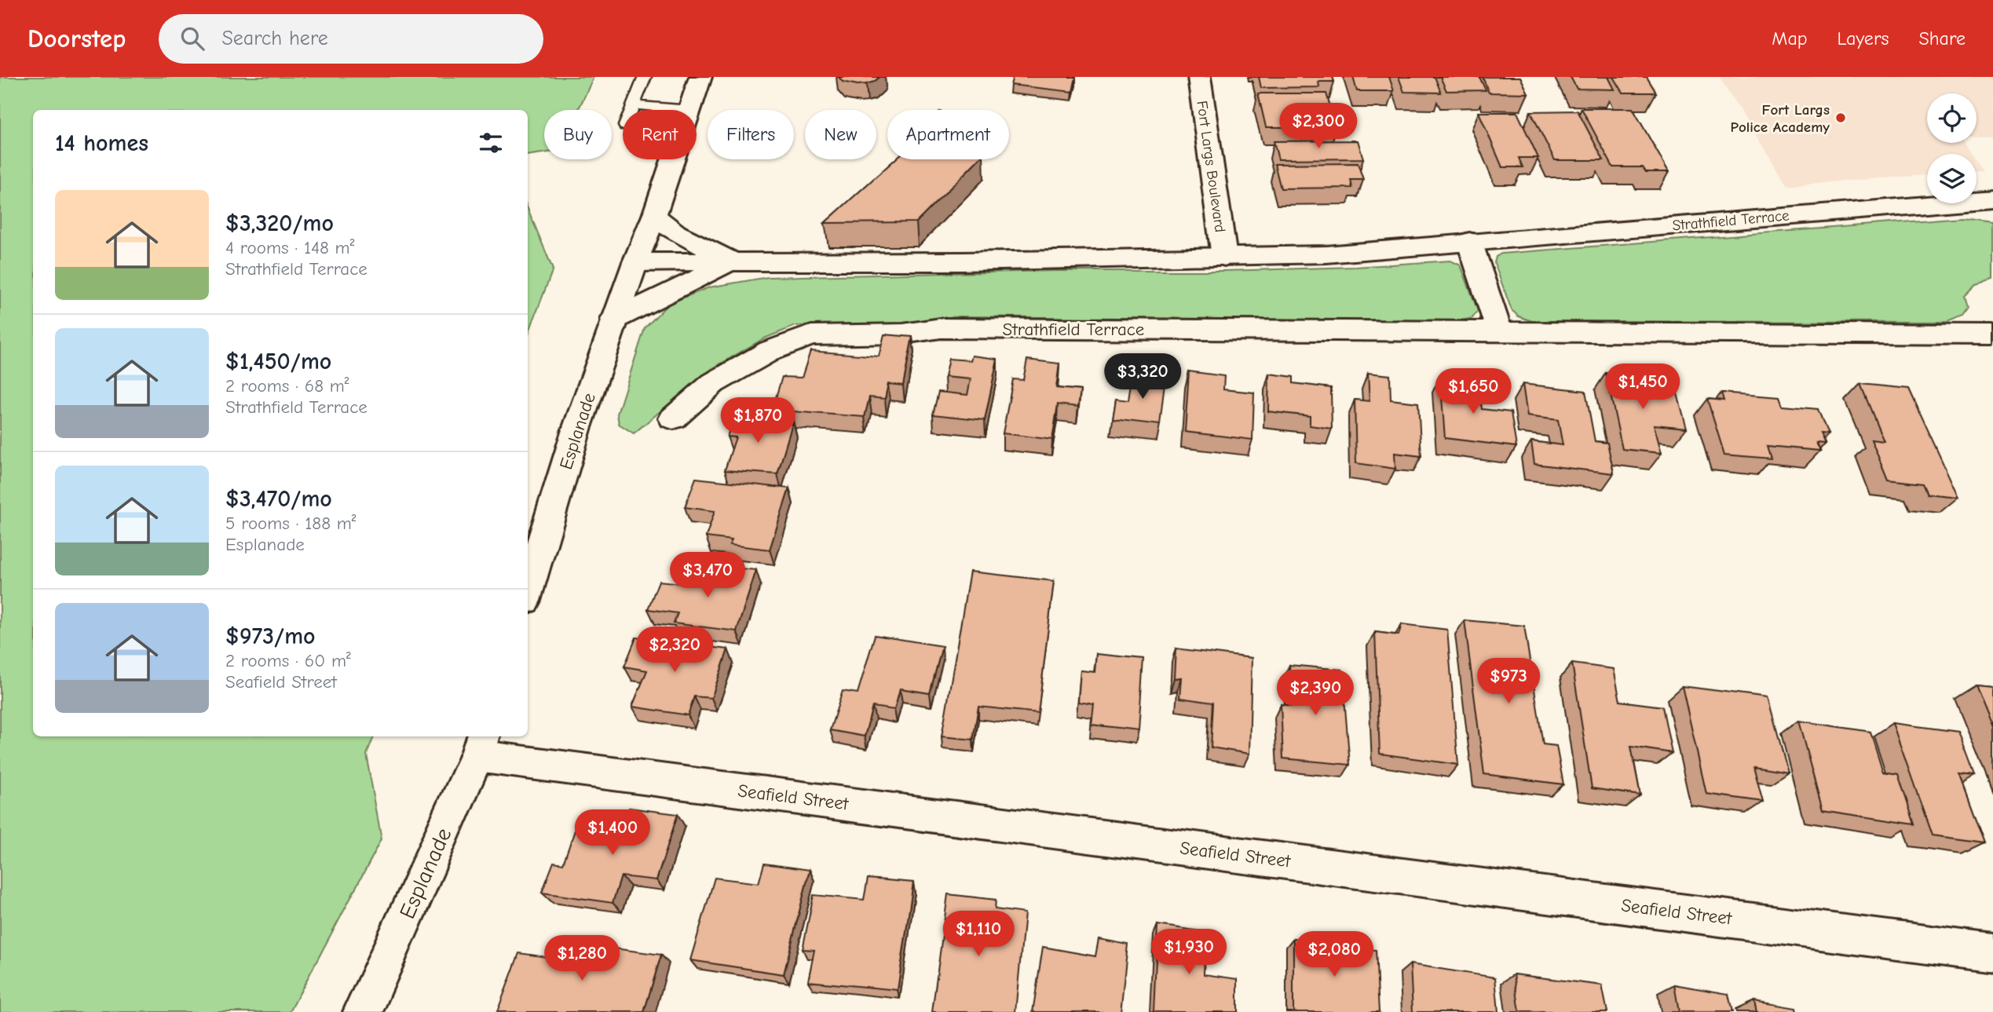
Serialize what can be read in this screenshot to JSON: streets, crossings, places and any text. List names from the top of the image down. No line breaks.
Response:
{"streets":{"street":["Fort Largs Boulevard","Strathfield Terrace","Esplanade","Seafield Street"]},"crossings":[["Fort Largs Boulevard","Strathfield Terrace"],["Strathfield Terrace","Esplanade"],["Esplanade","Seafield Street"]],"places":["Fort Largs Police Academy"],"page":{"header":"Doorstep","search":"Search here","nav":["Map","Layers","Share"],"price":["$2,300","$3,320","$1,450","$1,650","$1,870","$3,470","$2,320","$973","$2,390","$1,400","$1,110","$1,930","$2,080","$1,280"],"chip":["Buy","Rent","Filters","New","Apartment"],"heading":"14 homes","list":[{"name":"$3,320/mo","note":"4 rooms · 148 m² · Strathfield Terrace"},{"name":"$1,450/mo","note":"2 rooms · 68 m² · Strathfield Terrace"},{"name":"$3,470/mo","note":"5 rooms · 188 m² · Esplanade"},{"name":"$973/mo","note":"2 rooms · 60 m² · Seafield Street"}]}}
